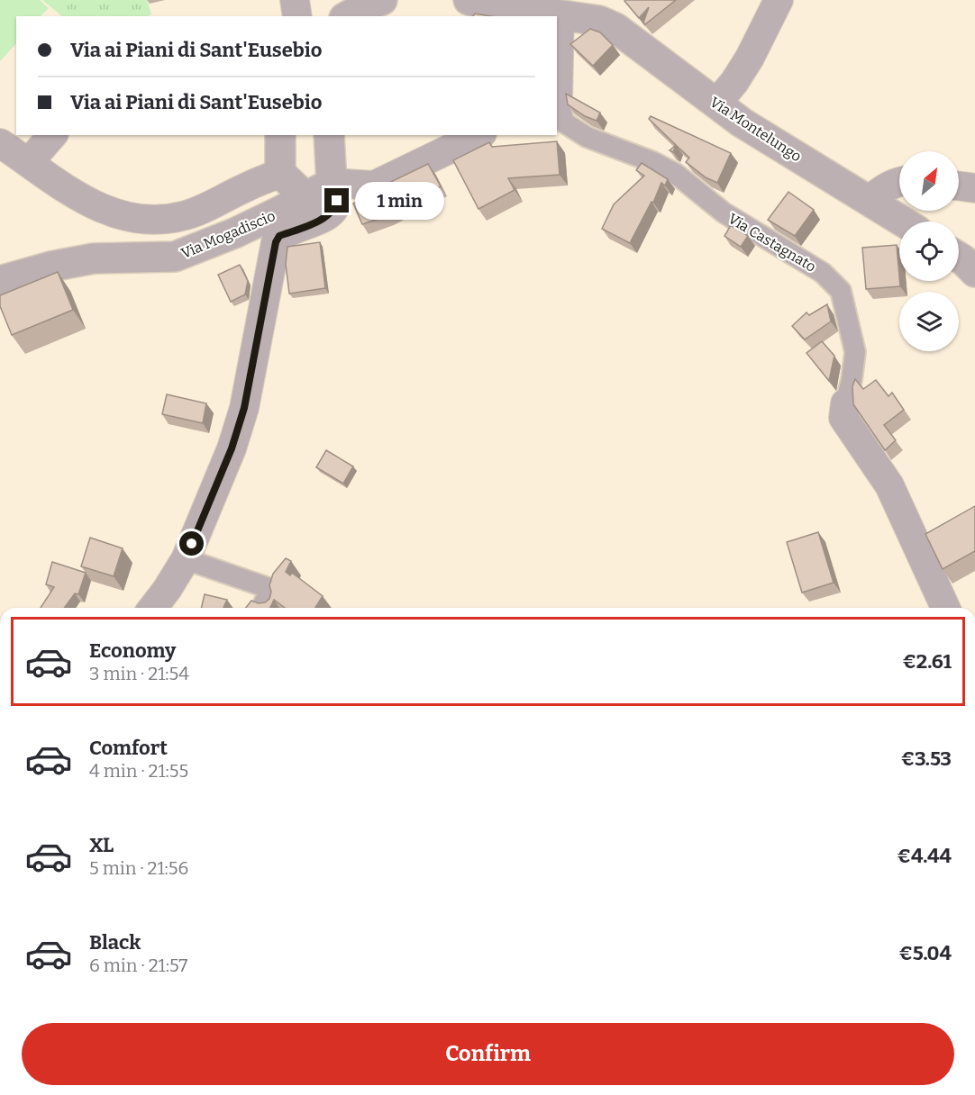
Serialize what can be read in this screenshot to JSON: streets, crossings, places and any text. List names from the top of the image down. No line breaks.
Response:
{"streets":{"street":["Via Montelungo","Via Mogadiscio","Via Castagnato"]},"north":"top right","page":{"banner":["Via ai Piani di Sant'Eusebio","Via ai Piani di Sant'Eusebio"],"bubble":"1 min","list":[{"name":"Economy","note":"3 min · 21:54","value":"€2.61"},{"name":"Comfort","note":"4 min · 21:55","value":"€3.53"},{"name":"XL","note":"5 min · 21:56","value":"€4.44"},{"name":"Black","note":"6 min · 21:57","value":"€5.04"}],"buttons":"Confirm"}}
